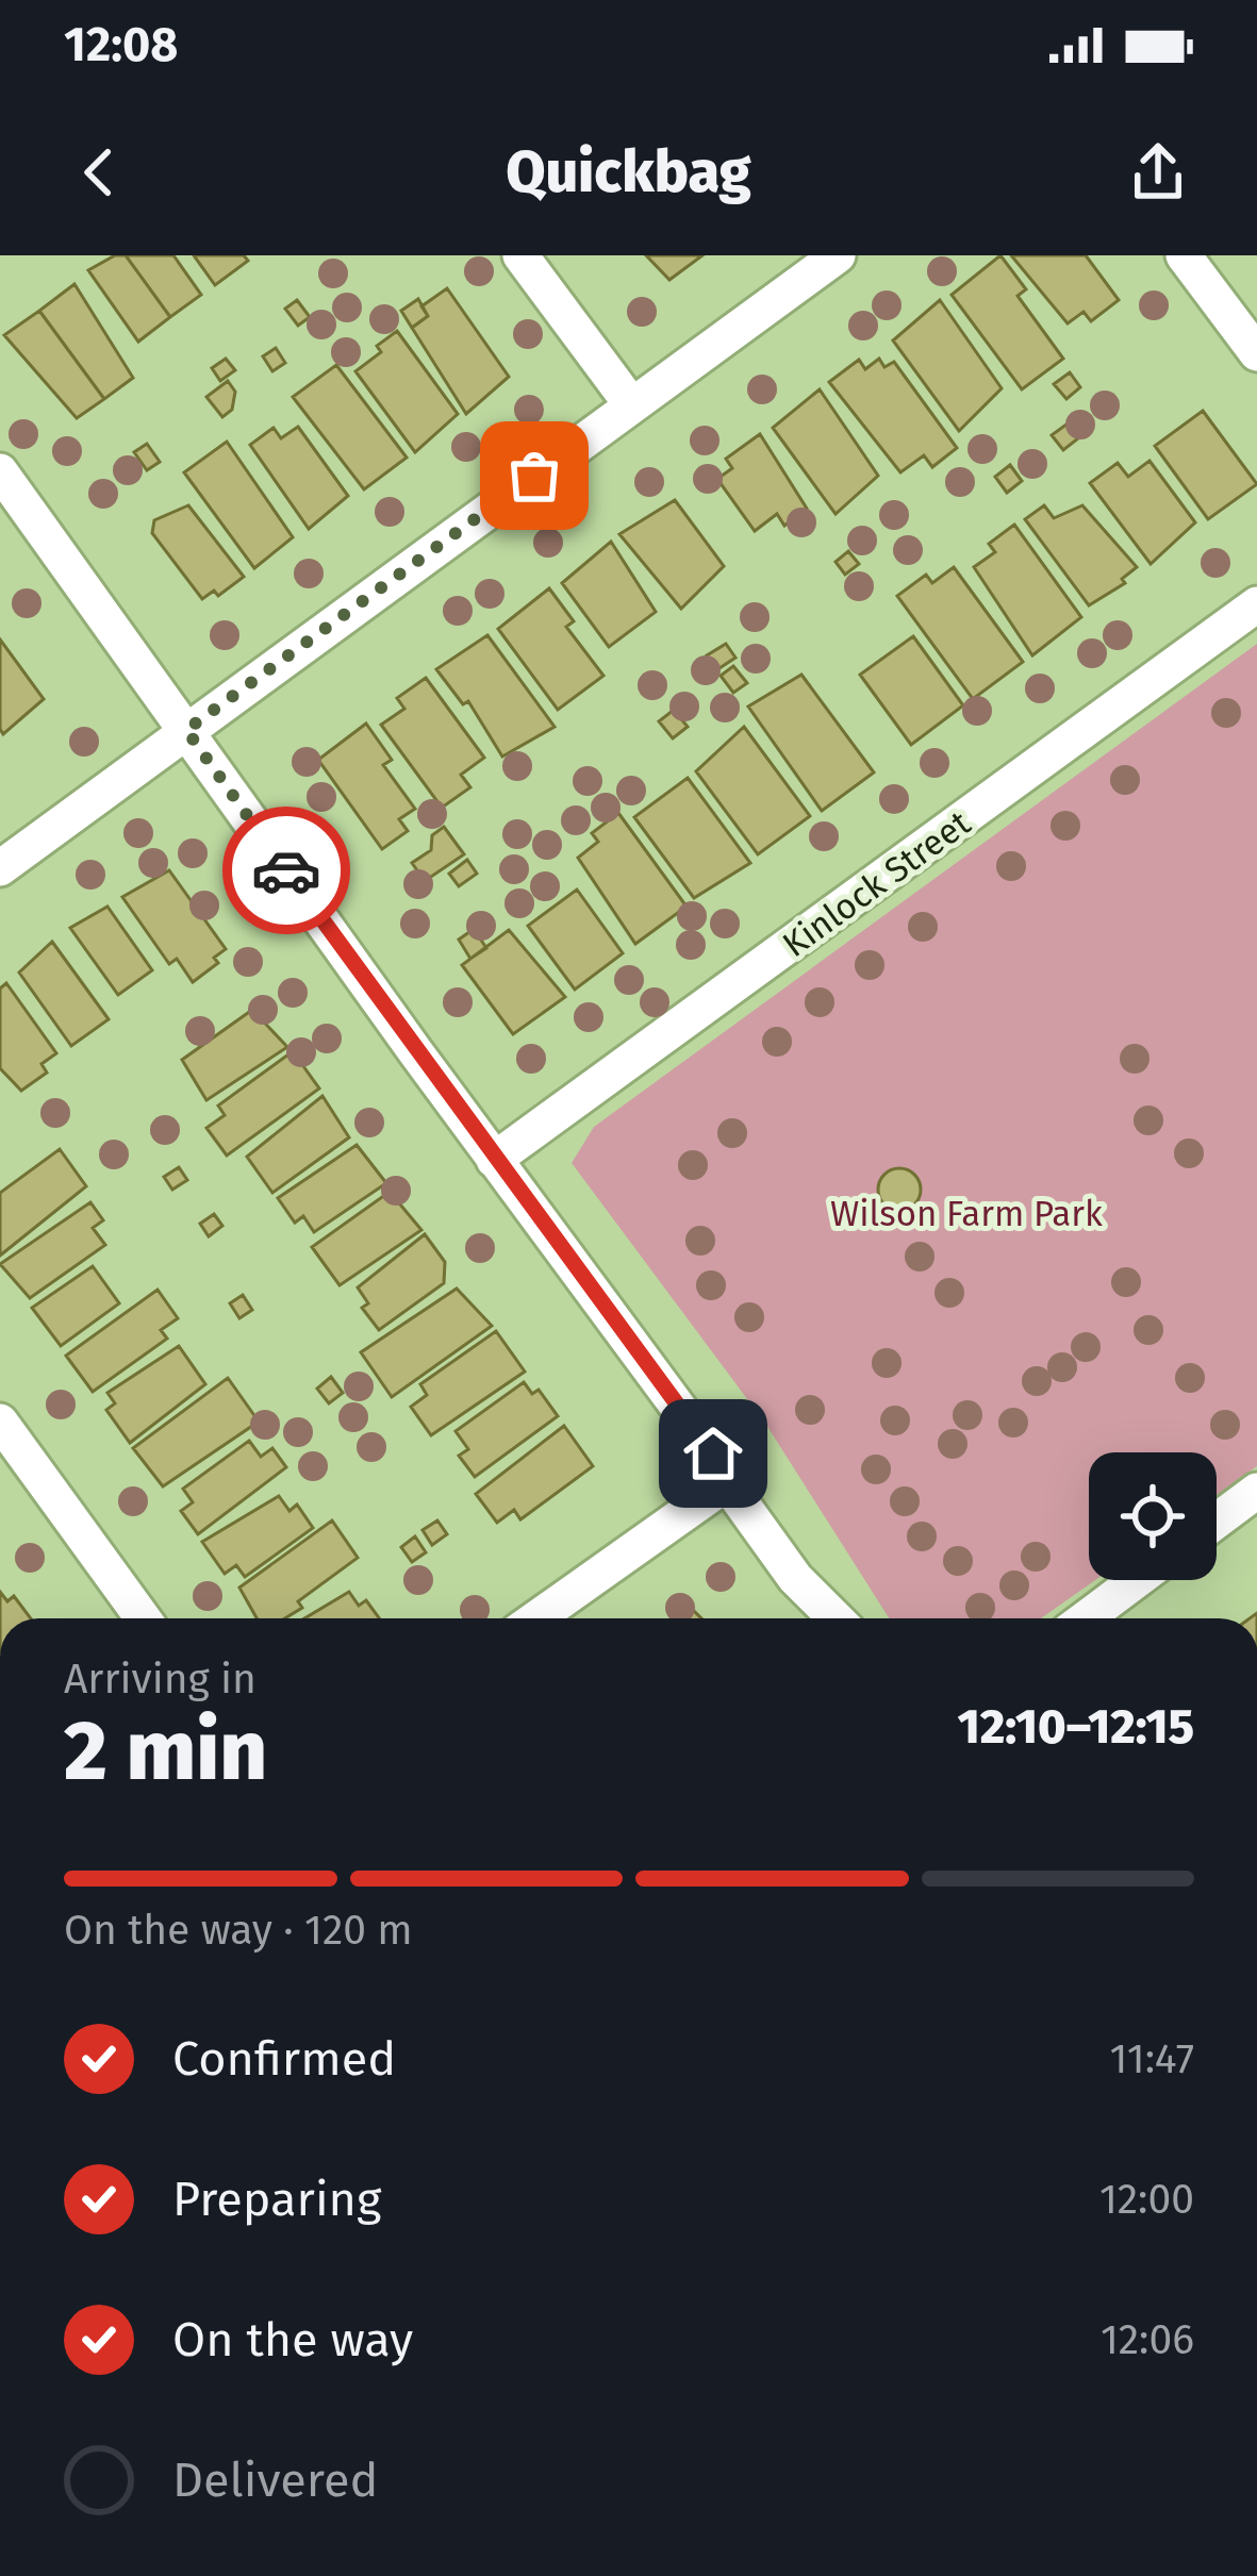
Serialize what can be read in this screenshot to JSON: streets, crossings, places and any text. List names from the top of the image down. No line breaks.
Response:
{"streets":{"street":["Kinlock Street"]},"parks":["Wilson Farm Park"],"page":{"status":"12:08","header":"Quickbag","heading":["2 min","Arriving in","12:10–12:15"],"bar":"On the way · 120 m","list":[["Confirmed","11:47"],["Preparing","12:00"],["On the way","12:06"],"Delivered"]}}
